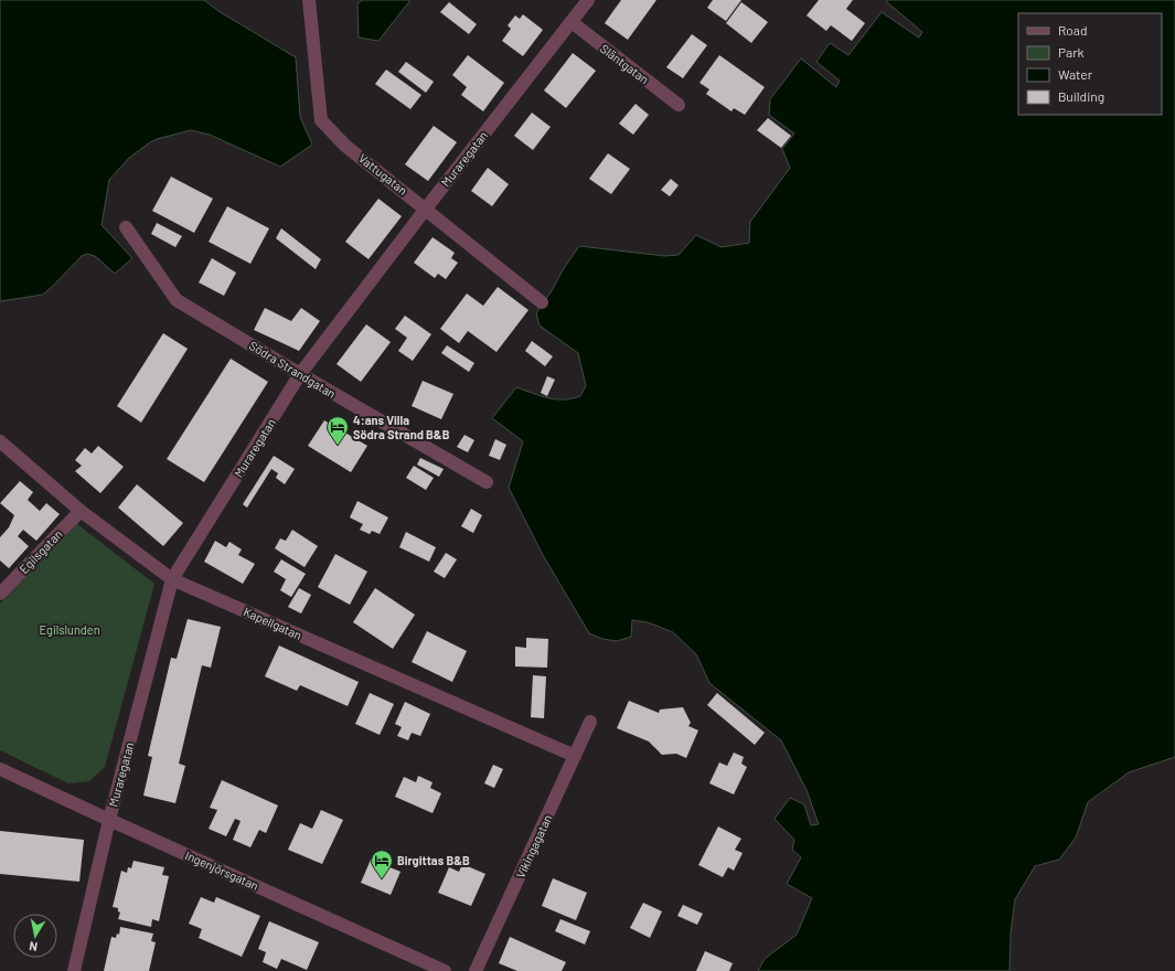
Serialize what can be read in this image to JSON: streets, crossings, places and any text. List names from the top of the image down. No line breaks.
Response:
{"streets":{"street":["Släntgatan","Muraregatan","Vattugatan","Södra Strandgatan","Egilsgatan","Kapellgatan","Vikingagatan","Ingenjörsgatan"]},"crossings":[["Släntgatan","Muraregatan"],["Muraregatan","Vattugatan"],["Muraregatan","Södra Strandgatan"],["Muraregatan","Kapellgatan"],["Muraregatan","Ingenjörsgatan"],["Egilsgatan","Kapellgatan"],["Kapellgatan","Vikingagatan"]],"parks":["Egilslunden"],"places":{"hotel":["4:ans Villa Södra Strand B&B","Birgittas B&B"]},"legend":["Road","Park","Water","Building"],"north":"bottom"}
